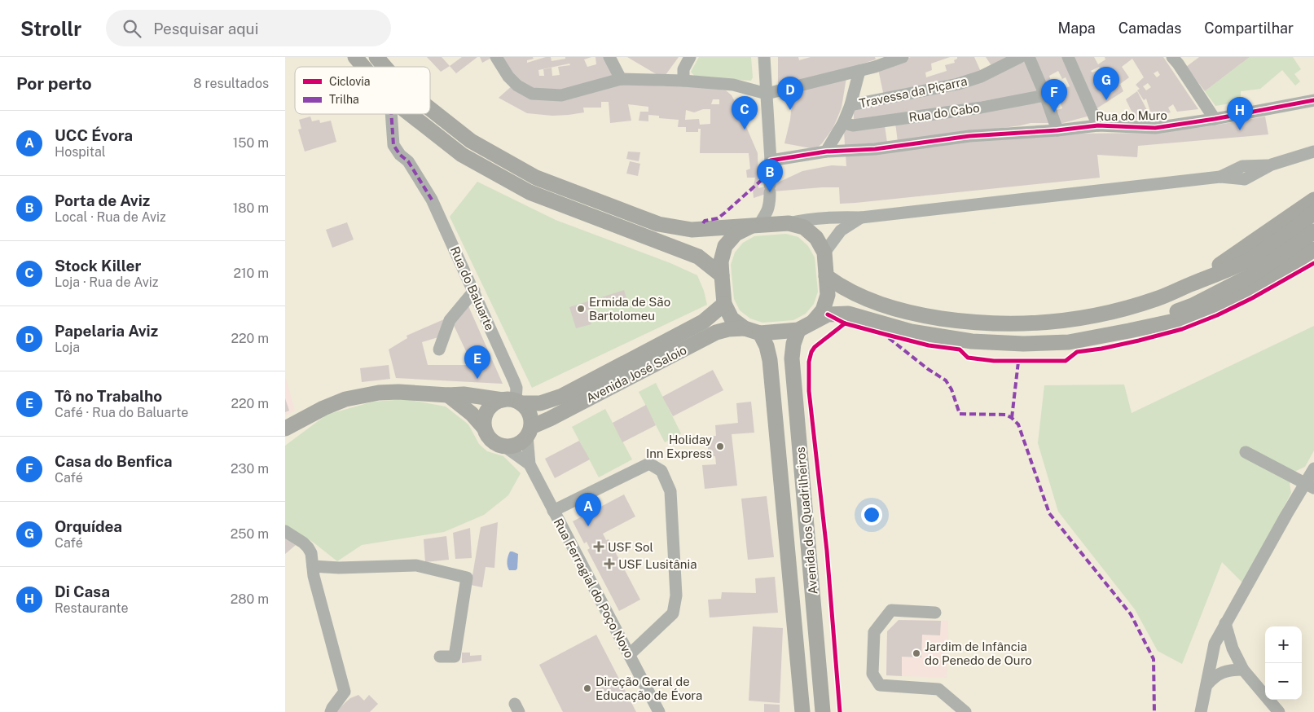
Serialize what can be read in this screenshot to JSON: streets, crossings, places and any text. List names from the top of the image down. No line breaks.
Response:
{"streets":{"main road":["Avenida José Saloio","Avenida dos Quadrilheiros"],"street":["Travessa da Piçarra","Rua do Cabo","Rua do Muro","Rua do Baluarte","Rua Ferragial do Poço Novo"]},"crossings":[["Rua do Baluarte","Avenida José Saloio"],["Avenida José Saloio","Avenida dos Quadrilheiros"]],"places":{"other":["Ermida de São Bartolomeu","Holiday Inn Express","Jardim de Infância do Penedo de Ouro","Direção Geral de Educação de Évora"],"health":["USF Sol","USF Lusitânia"]},"legend":["Ciclovia","Trilha"],"page":{"header":"Strollr","search":"Pesquisar aqui","nav":["Mapa","Camadas","Compartilhar"],"heading":["Por perto","8 resultados"],"pins":["G","D","F","C","H","B","E","A"],"list":[{"mark":"A","name":"UCC Évora","note":"Hospital","value":"150 m"},{"mark":"B","name":"Porta de Aviz","note":"Local · Rua de Aviz","value":"180 m"},{"mark":"C","name":"Stock Killer","note":"Loja · Rua de Aviz","value":"210 m"},{"mark":"D","name":"Papelaria Aviz","note":"Loja","value":"220 m"},{"mark":"E","name":"Tô no Trabalho","note":"Café · Rua do Baluarte","value":"220 m"},{"mark":"F","name":"Casa do Benfica","note":"Café","value":"230 m"},{"mark":"G","name":"Orquídea","note":"Café","value":"250 m"},{"mark":"H","name":"Di Casa","note":"Restaurante","value":"280 m"}],"map_buttons":["+","−"]}}
